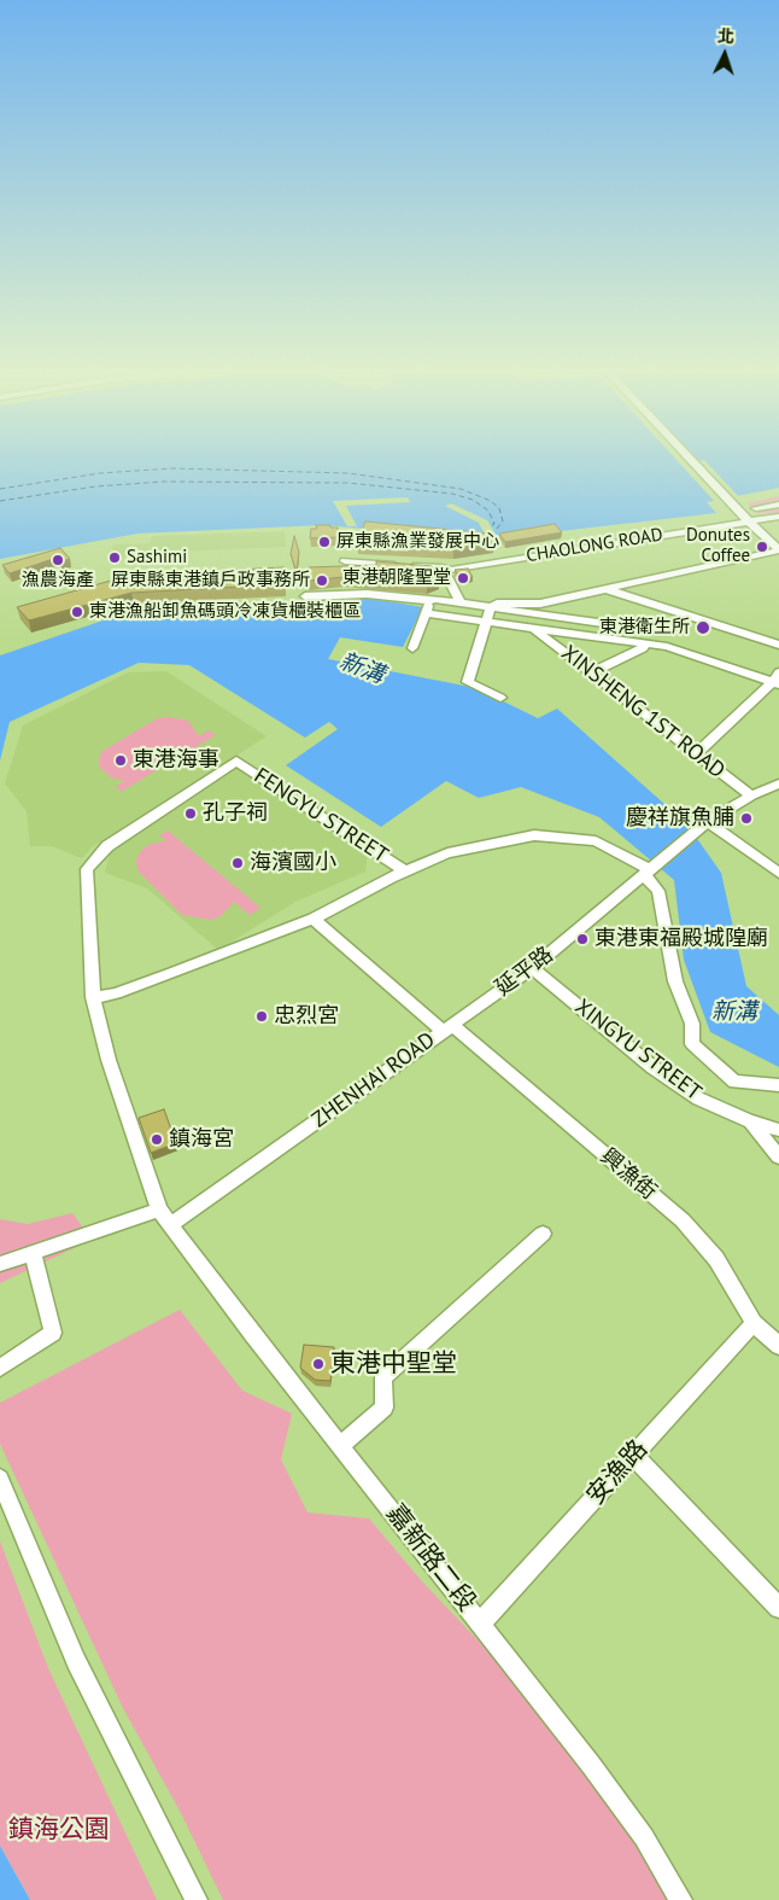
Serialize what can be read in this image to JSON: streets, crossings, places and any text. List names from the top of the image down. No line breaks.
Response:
{"streets":{"street":["CHAOLONG ROAD","XINSHENG 1ST ROAD","FENGYU STREET","延平路","XINGYU STREET","ZHENHAI ROAD","興漁街","安漁路","嘉新路二段"]},"crossings":[["XINSHENG 1ST ROAD","延平路"],["FENGYU STREET","延平路"],["FENGYU STREET","ZHENHAI ROAD"],["延平路","XINGYU STREET"],["延平路","ZHENHAI ROAD"],["延平路","興漁街"],["ZHENHAI ROAD","興漁街"],["ZHENHAI ROAD","嘉新路二段"],["興漁街","安漁路"],["安漁路","嘉新路二段"]],"water":["新溝"],"parks":["鎮海公園"],"places":["屏東縣漁業發展中心","Donutes Coffee","Sashimi","漁農海產","東港朝隆聖堂","屏東縣東港鎮戶政事務所","東港漁船卸魚碼頭冷凍貨櫃裝櫃區","東港衛生所","東港海事","孔子祠","慶祥旗魚脯","海濱國小","東港東福殿城隍廟","忠烈宮","鎮海宮","東港中聖堂"],"north":"top"}
